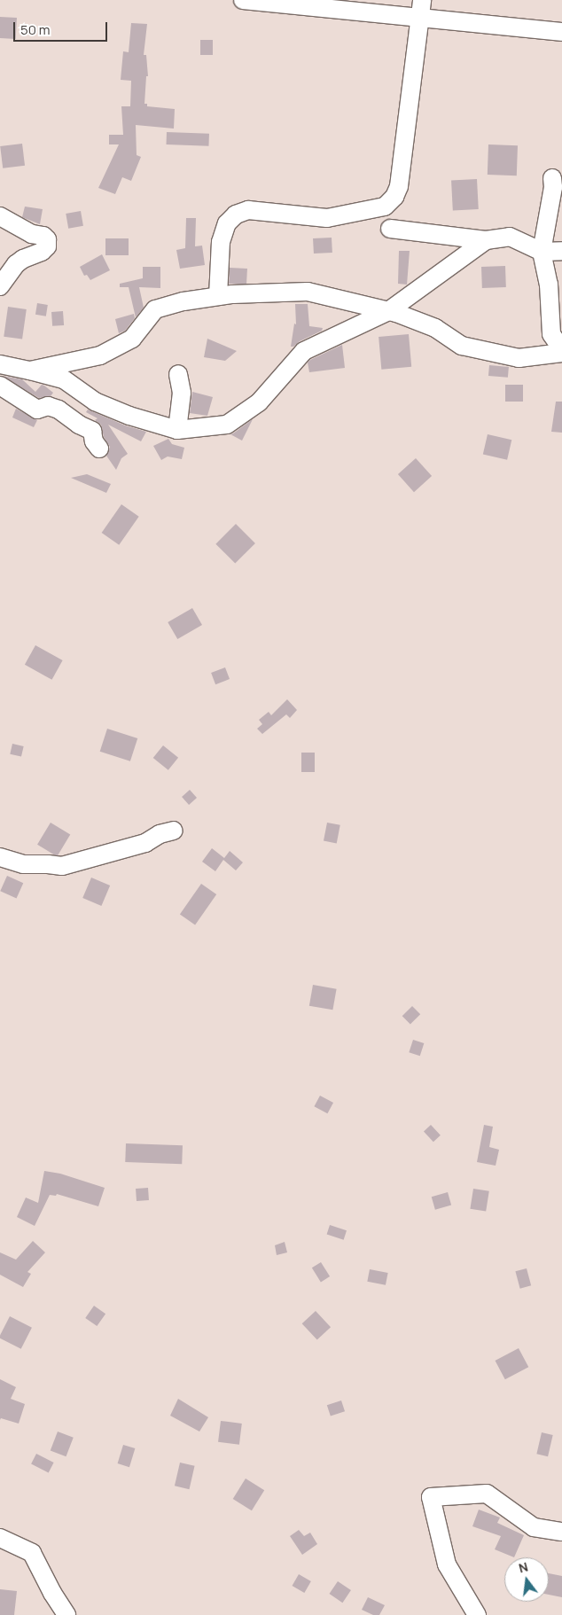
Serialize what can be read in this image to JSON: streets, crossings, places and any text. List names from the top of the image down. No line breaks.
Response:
{"scale_bar":"50 m","north":"top"}
